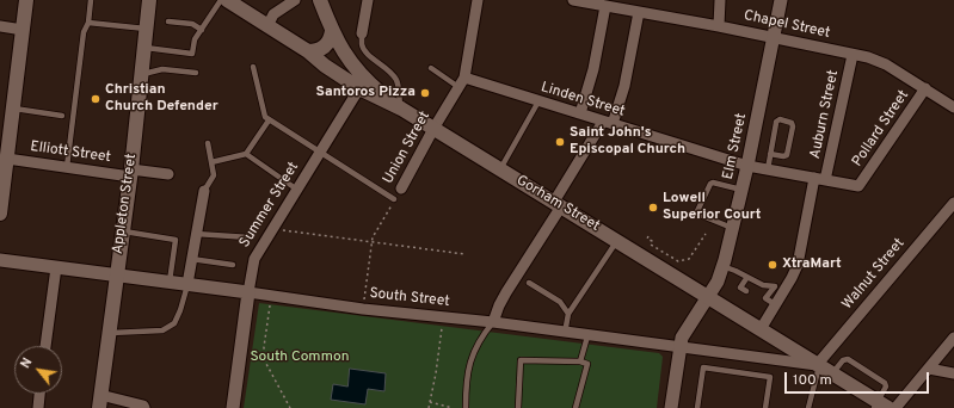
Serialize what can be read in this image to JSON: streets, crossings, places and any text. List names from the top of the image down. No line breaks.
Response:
{"streets":{"main road":["Appleton Street","Gorham Street"],"street":["Chapel Street","Linden Street","Auburn Street","Pollard Street","Elm Street","Union Street","Elliott Street","Summer Street","Walnut Street","South Street"]},"crossings":[["Chapel Street","Auburn Street"],["Chapel Street","Pollard Street"],["Chapel Street","Elm Street"],["Linden Street","Pollard Street"],["Linden Street","Elm Street"],["Linden Street","Union Street"],["Auburn Street","Pollard Street"],["Auburn Street","Gorham Street"],["Pollard Street","Elm Street"],["Elm Street","Gorham Street"],["Elm Street","South Street"],["Union Street","Gorham Street"],["Union Street","South Street"],["Elliott Street","Appleton Street"],["Appleton Street","South Street"],["Gorham Street","Summer Street"],["Gorham Street","Walnut Street"],["Gorham Street","South Street"],["Summer Street","South Street"],["Walnut Street","South Street"]],"parks":["South Common"],"places":["Santoros Pizza","Christian Church Defender","Saint John's Episcopal Church","Lowell Superior Court","XtraMart"],"scale_bar":"100 m","north":"top left"}
